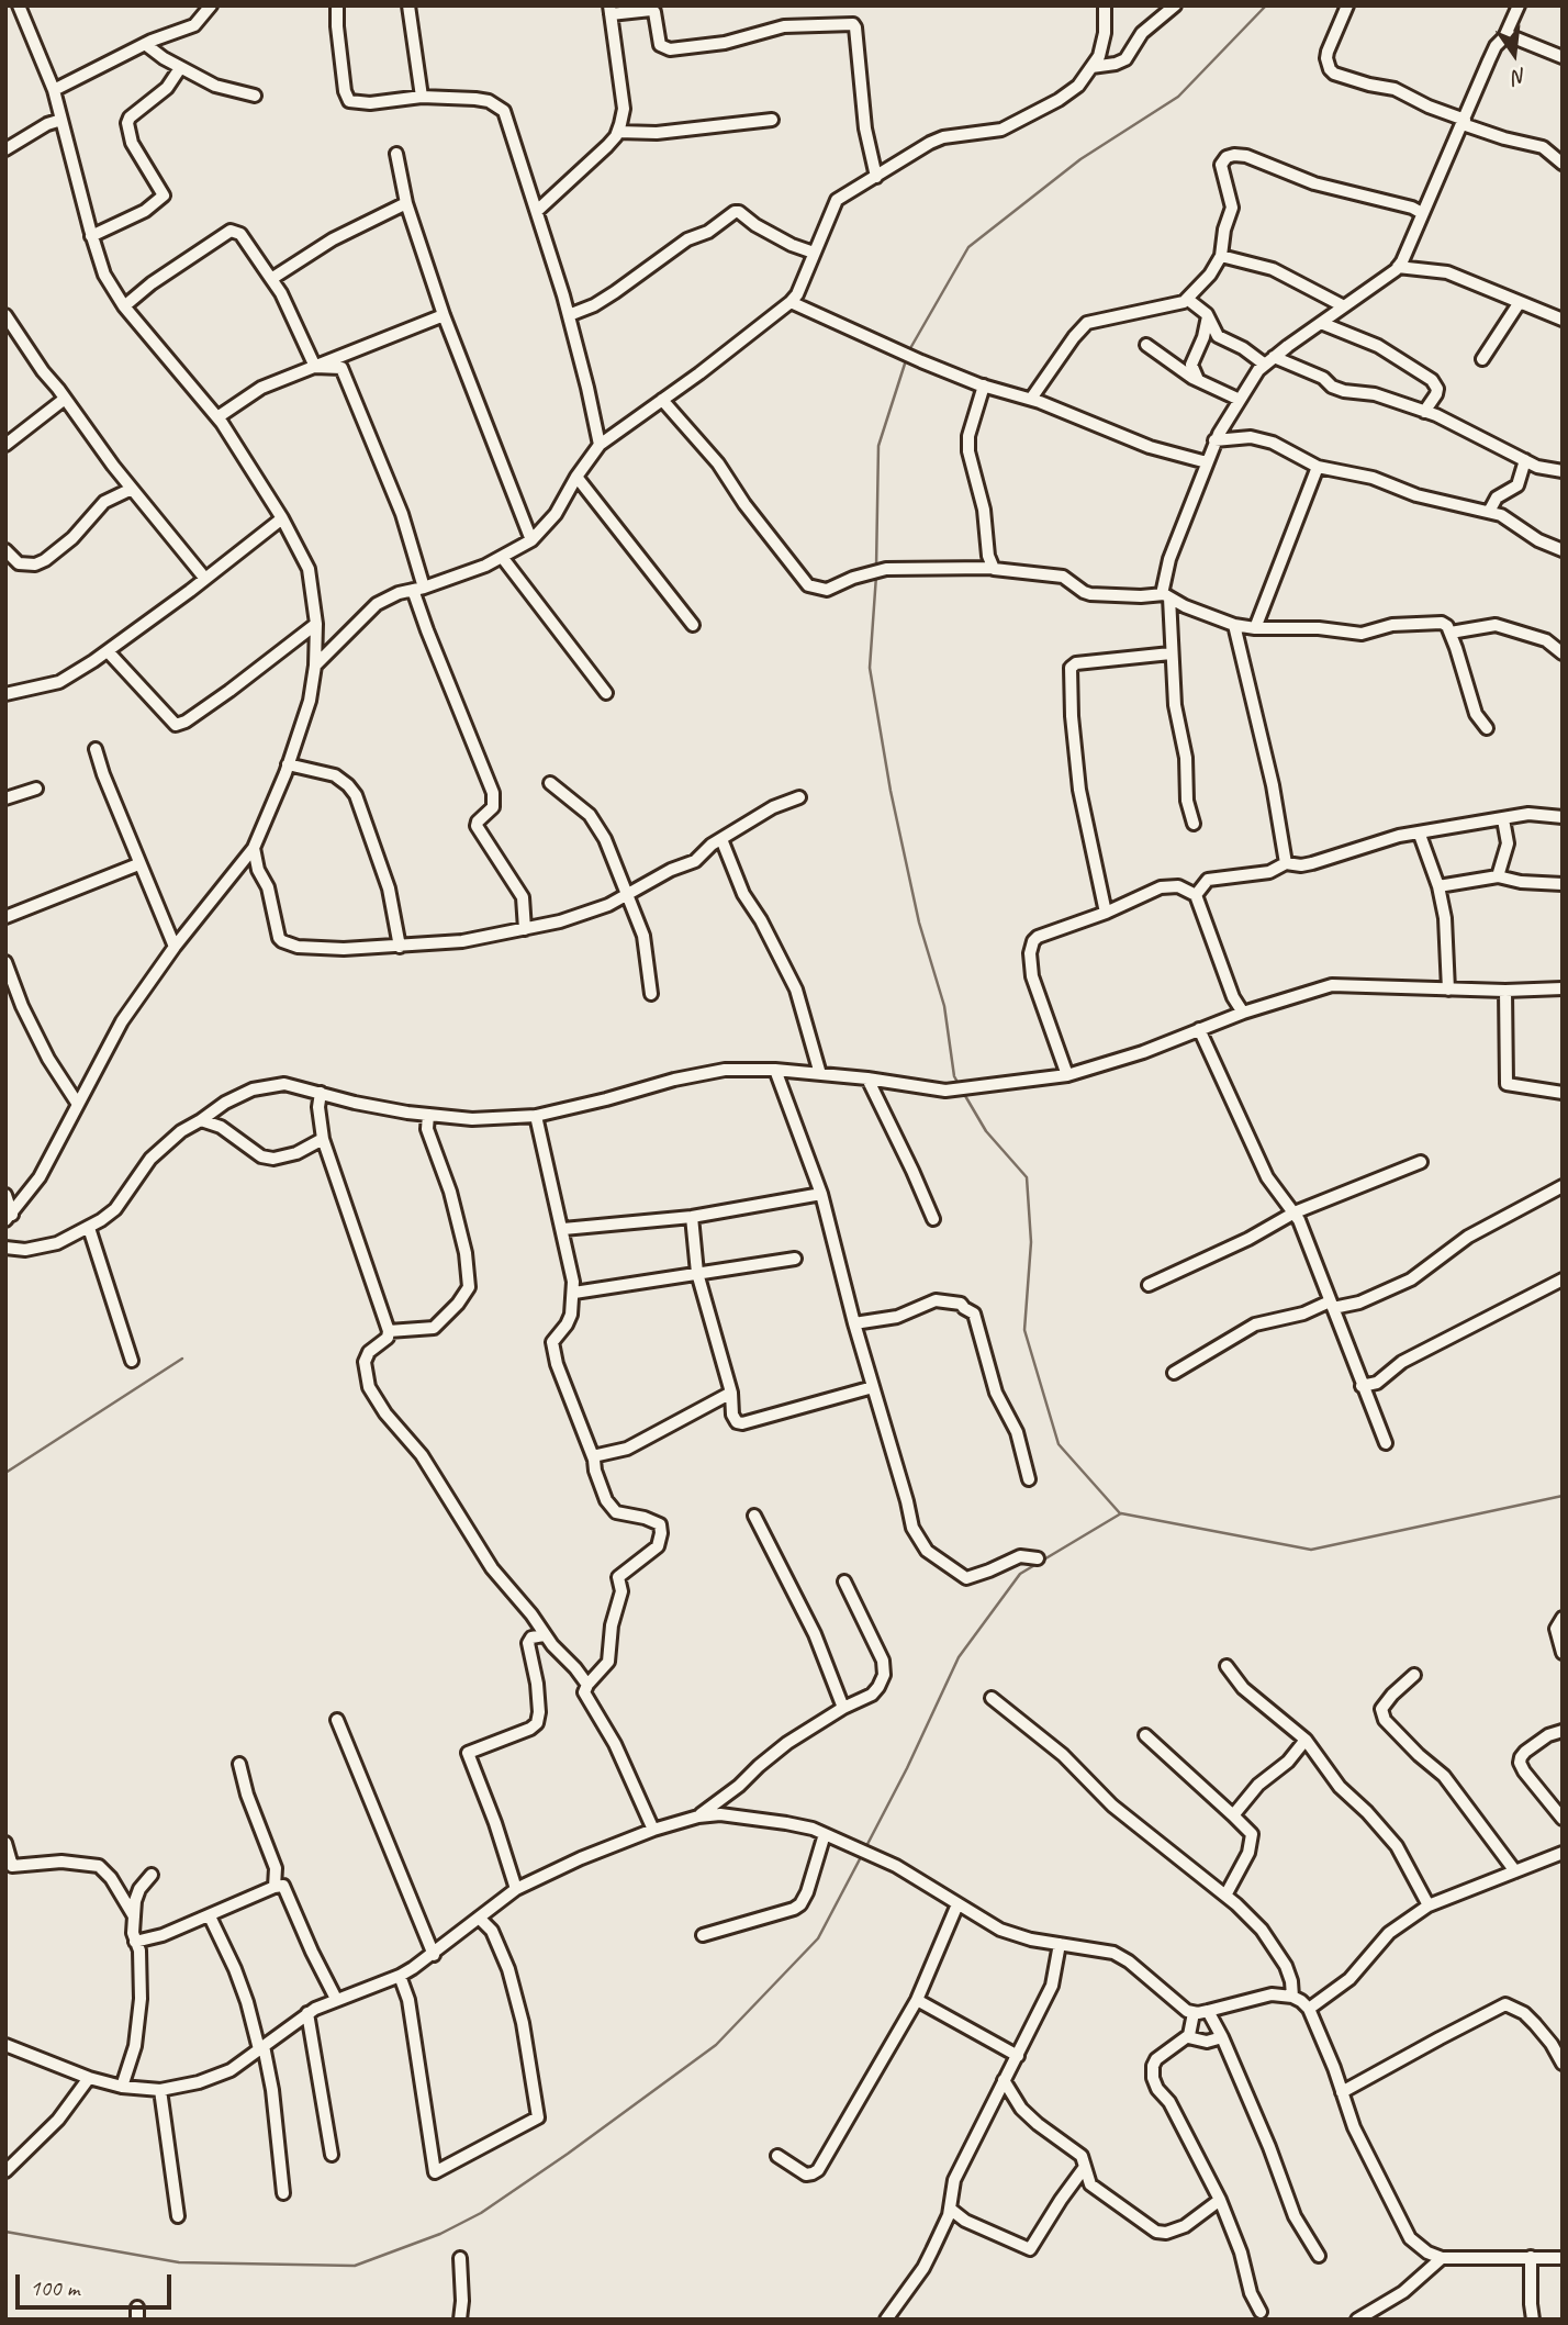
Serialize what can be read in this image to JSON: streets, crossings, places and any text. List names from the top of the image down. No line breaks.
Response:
{"scale_bar":"100 m","north":"bottom"}
